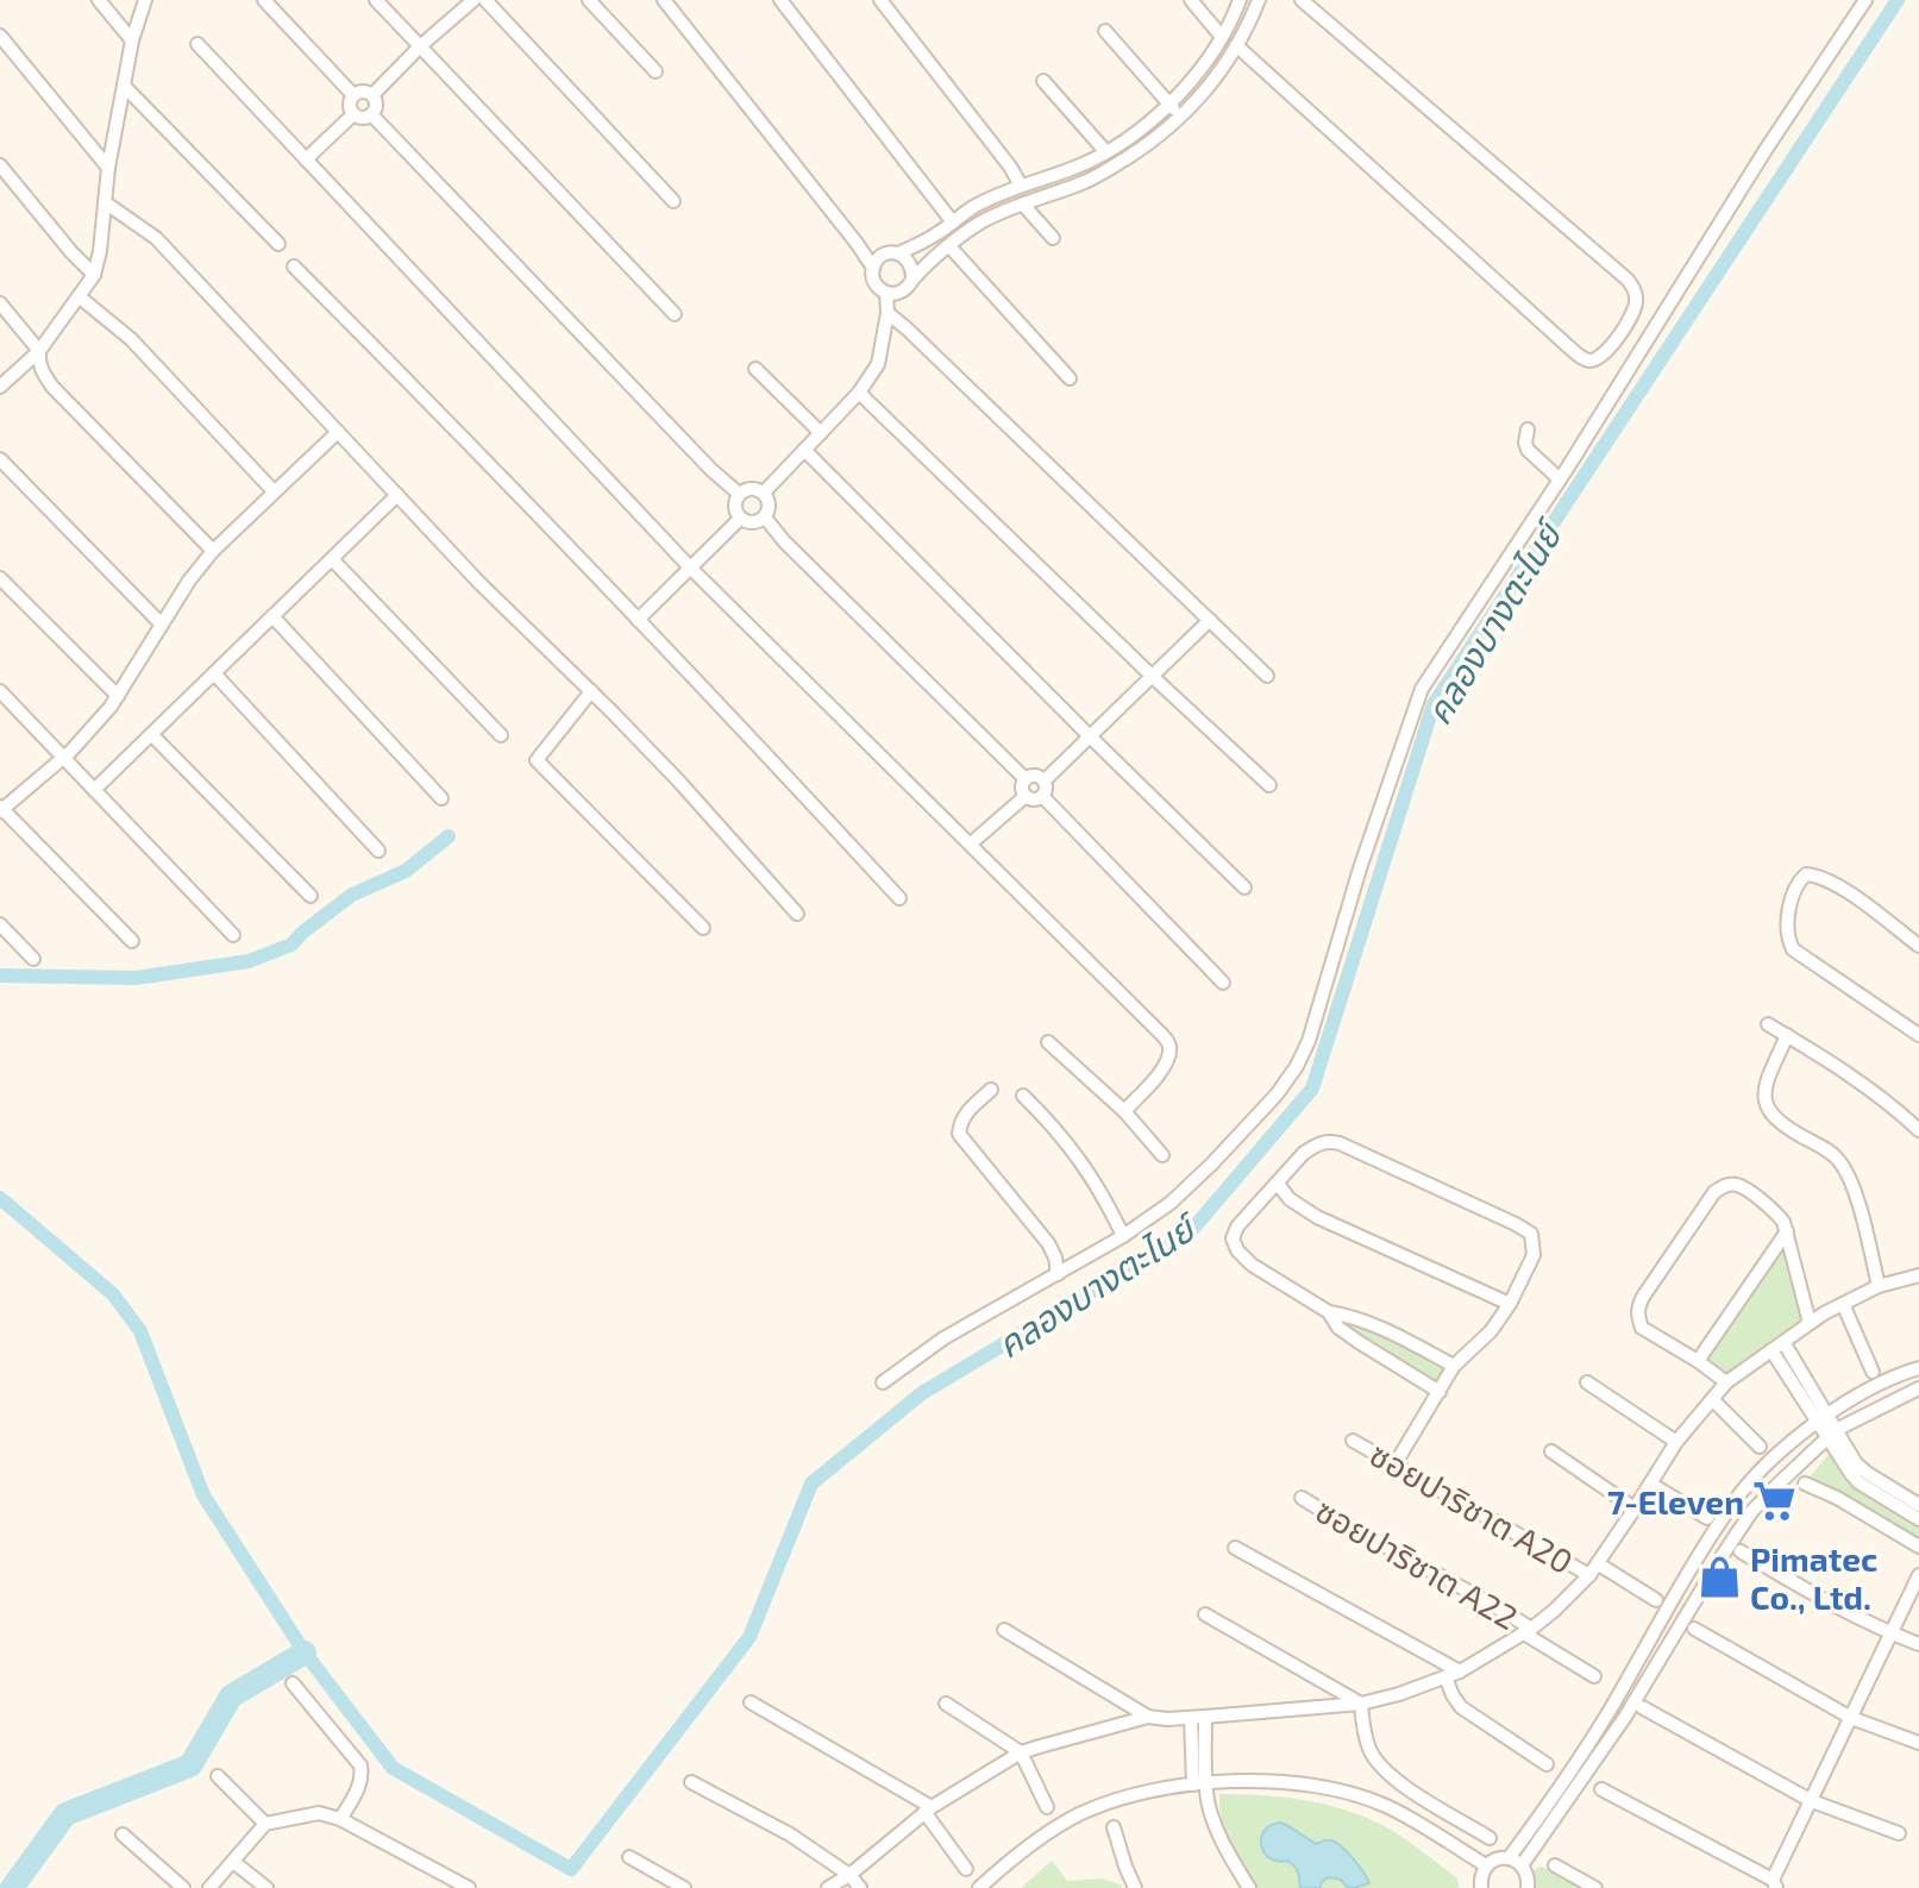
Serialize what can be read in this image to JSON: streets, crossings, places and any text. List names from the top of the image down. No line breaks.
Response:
{"streets":{"street":["ซอยปาริชาต A20","ซอยปาริชาต A22"]},"water":["คลองบางตะไนย์"],"places":{"supermarket":["7-Eleven"],"shop":["Pimatec Co., Ltd."]}}
